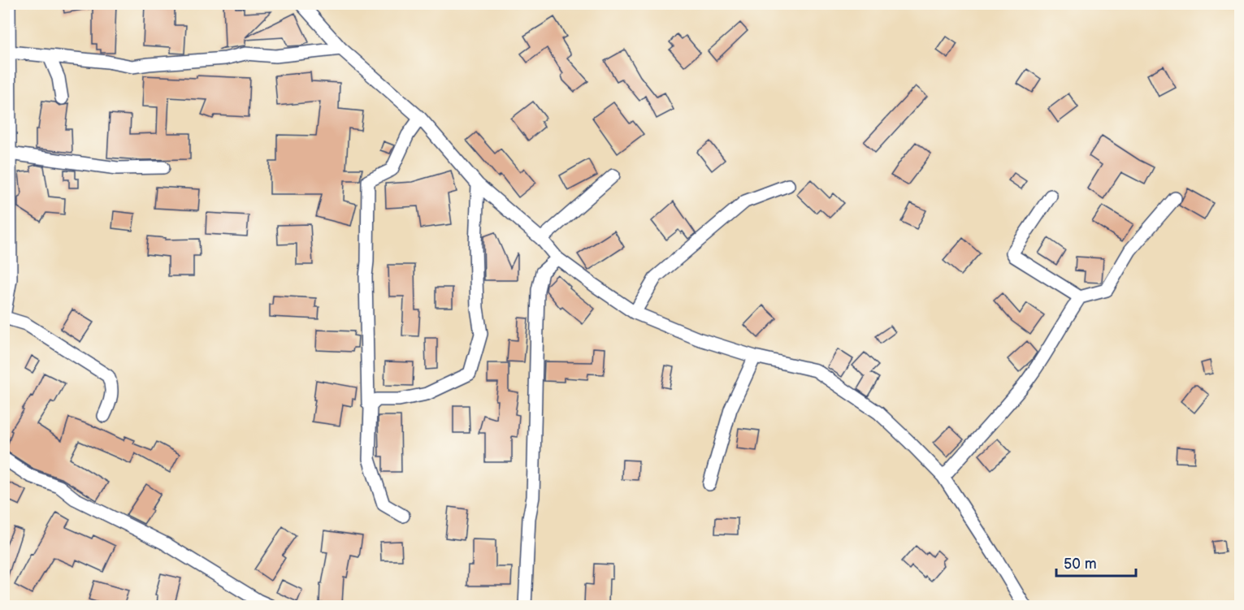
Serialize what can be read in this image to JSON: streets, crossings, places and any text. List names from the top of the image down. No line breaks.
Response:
{"scale_bar":"50 m"}
